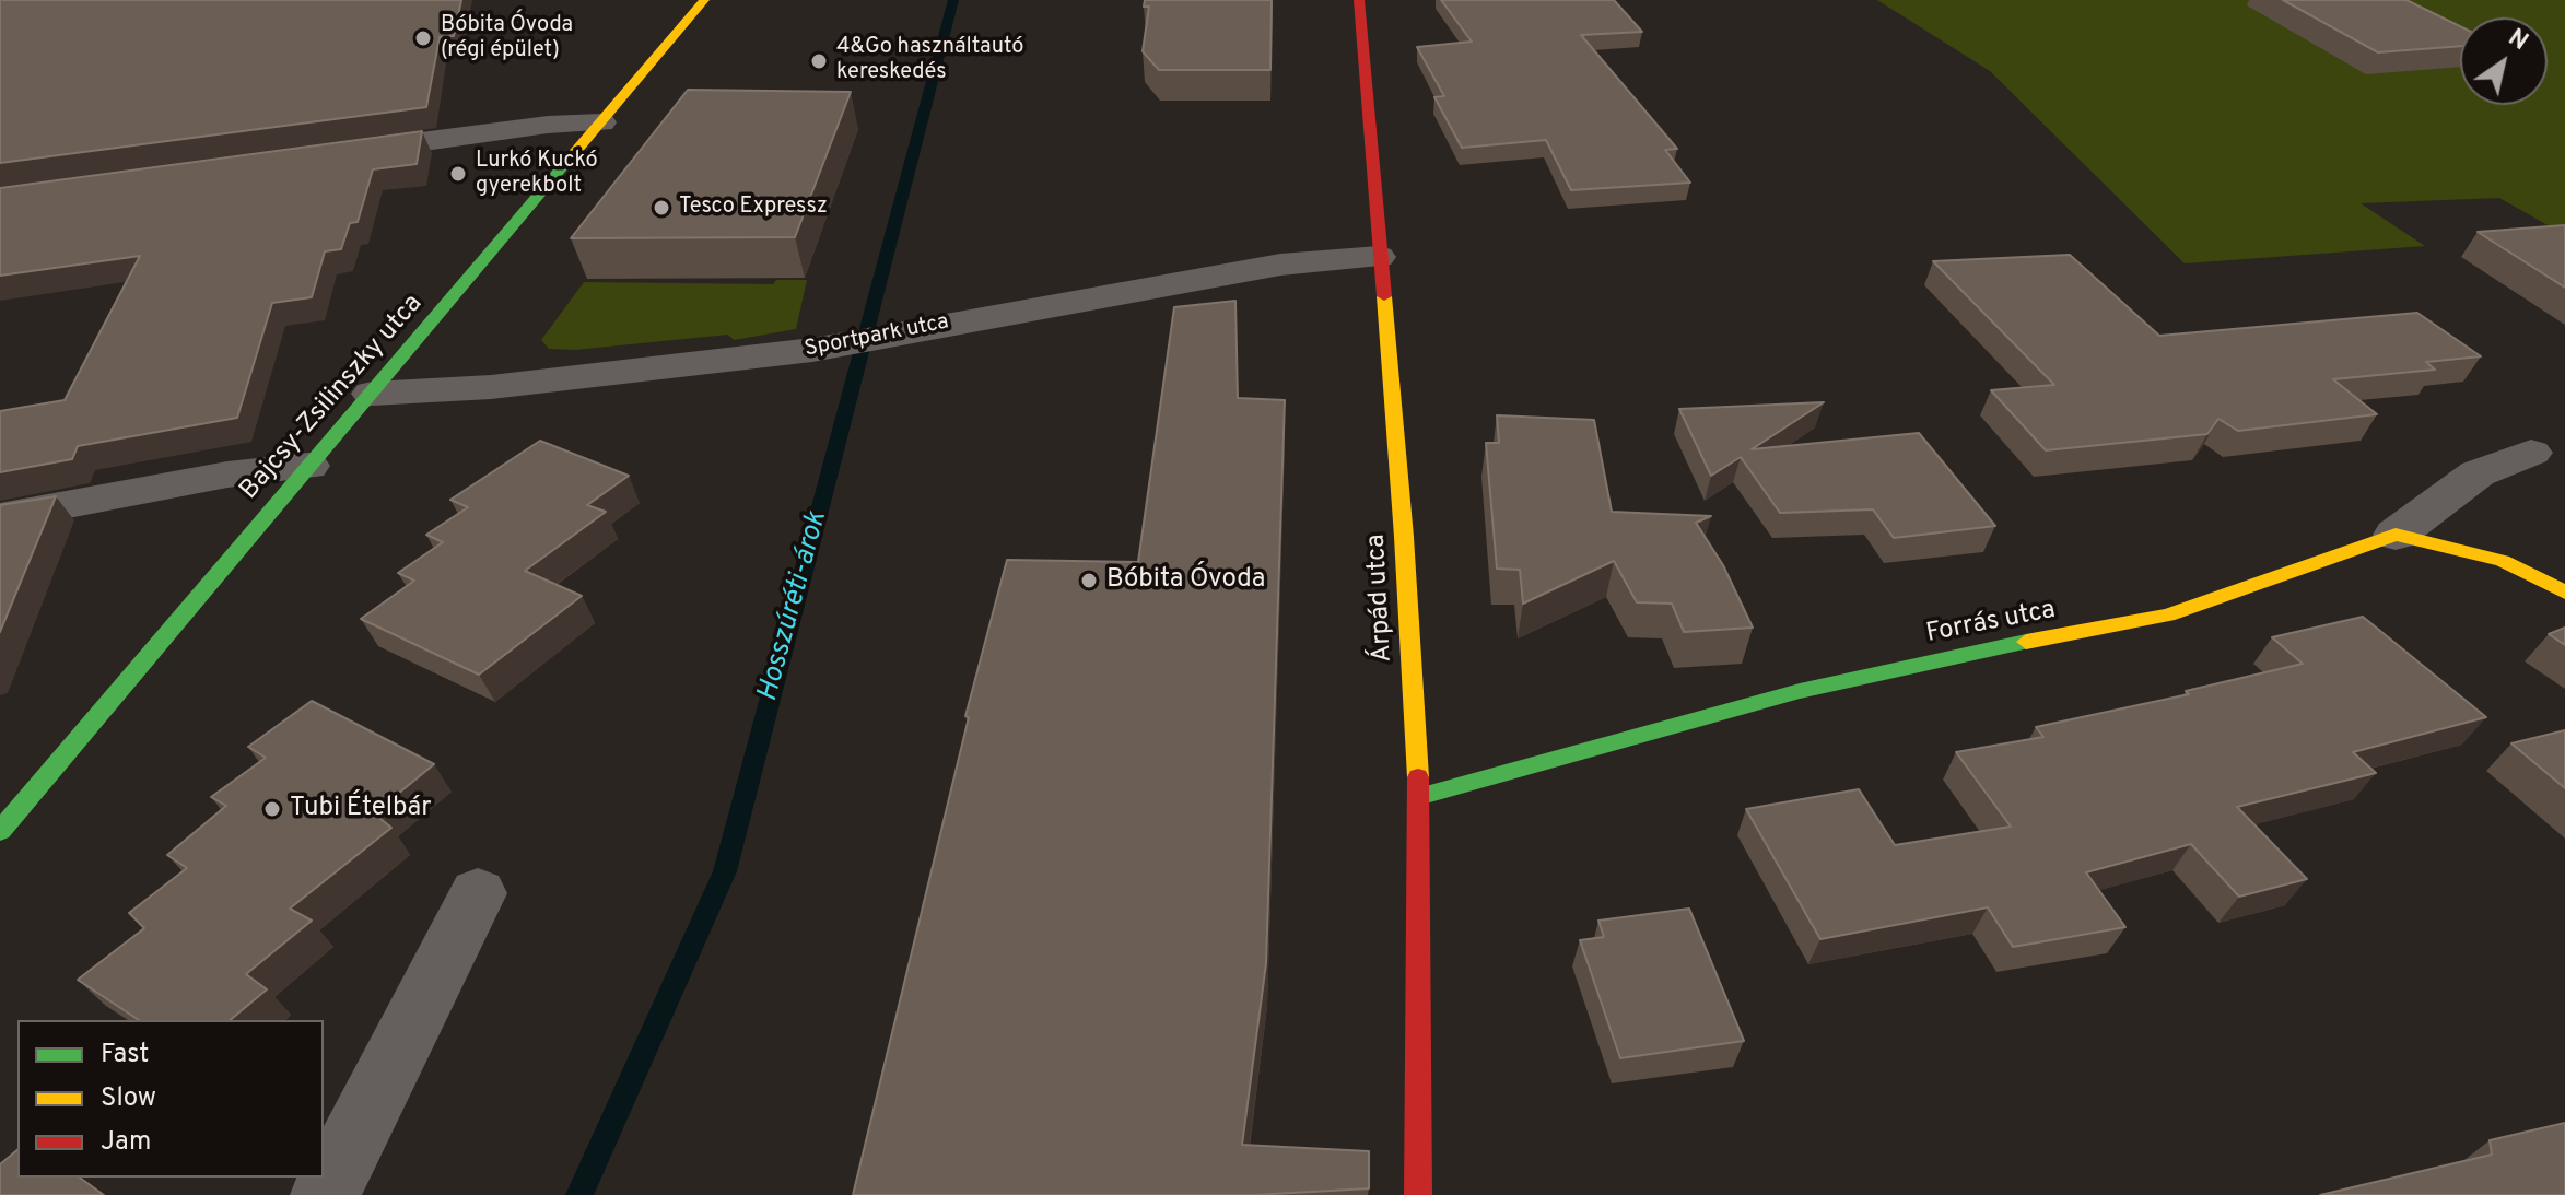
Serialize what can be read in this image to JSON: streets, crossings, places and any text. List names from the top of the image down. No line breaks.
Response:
{"streets":{"street":["Sportpark utca","Bajcsy-Zsilinszky utca","Árpád utca","Forrás utca"]},"crossings":[["Sportpark utca","Bajcsy-Zsilinszky utca"],["Sportpark utca","Árpád utca"],["Árpád utca","Forrás utca"]],"water":["Hosszúréti-árok"],"places":["Bóbita Óvoda (régi épület)","4&Go használtautó kereskedés","Lurkó Kuckó gyerekbolt","Tesco Expressz","Bóbita Óvoda","Tubi Ételbár"],"legend":["Fast","Slow","Jam"],"north":"top right"}
